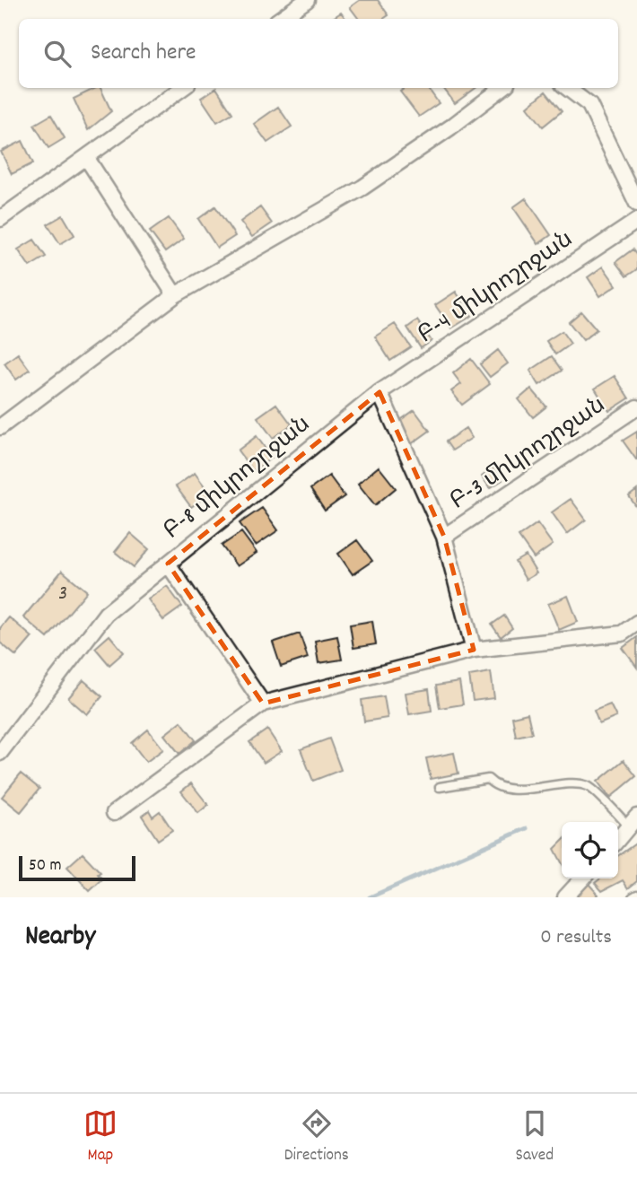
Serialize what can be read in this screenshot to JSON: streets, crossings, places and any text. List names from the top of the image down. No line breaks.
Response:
{"streets":{"street":["Բ-4 միկրոշրջան","Բ-3 միկրոշրջան","Բ-8 միկրոշրջան"]},"crossings":[["Բ-4 միկրոշրջան","Բ-8 միկրոշրջան"]],"house_numbers":["3"],"scale_bar":"50 m","page":{"search":"Search here","scale":"50 m","heading":["Nearby","0 results"],"nav":["Map","Directions","Saved"]}}
